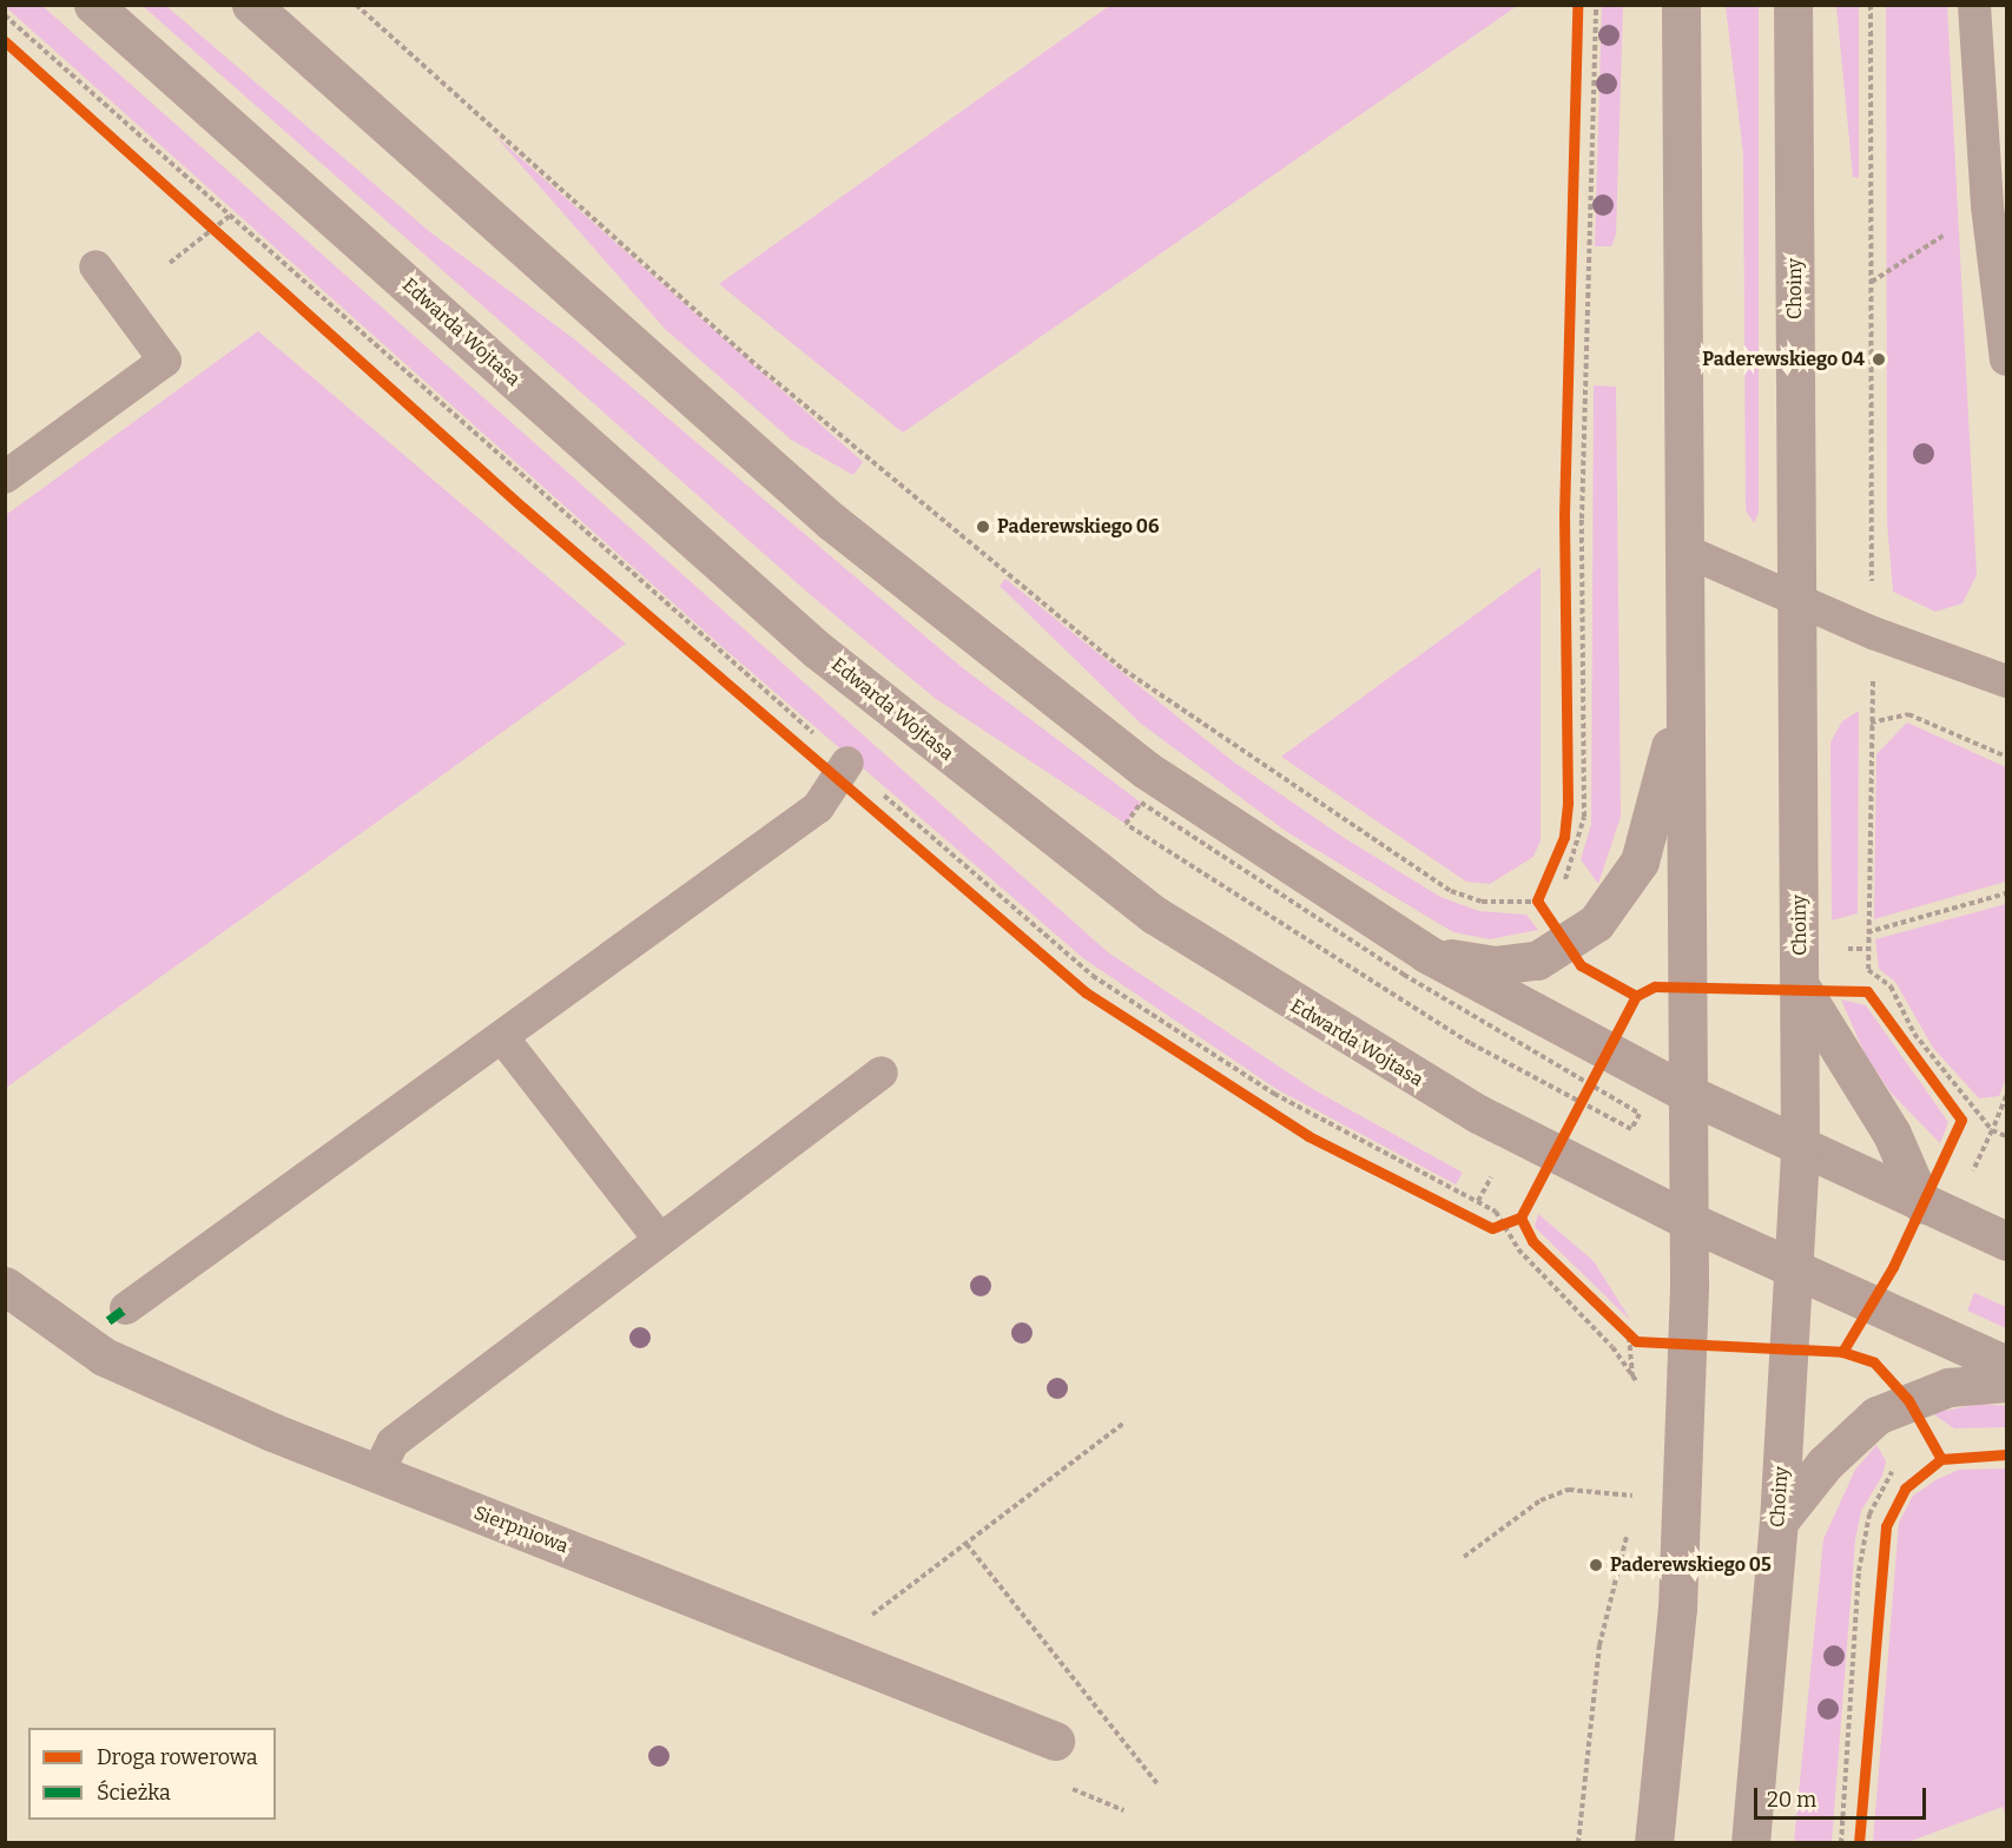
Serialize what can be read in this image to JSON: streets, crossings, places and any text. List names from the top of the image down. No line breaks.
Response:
{"streets":{"street":["Choiny","Edwarda Wojtasa","Sierpniowa"]},"crossings":[["Choiny","Edwarda Wojtasa"]],"places":["Paderewskiego 04","Paderewskiego 06","Paderewskiego 05"],"legend":["Droga rowerowa","Ścieżka"],"scale_bar":"20 m"}
